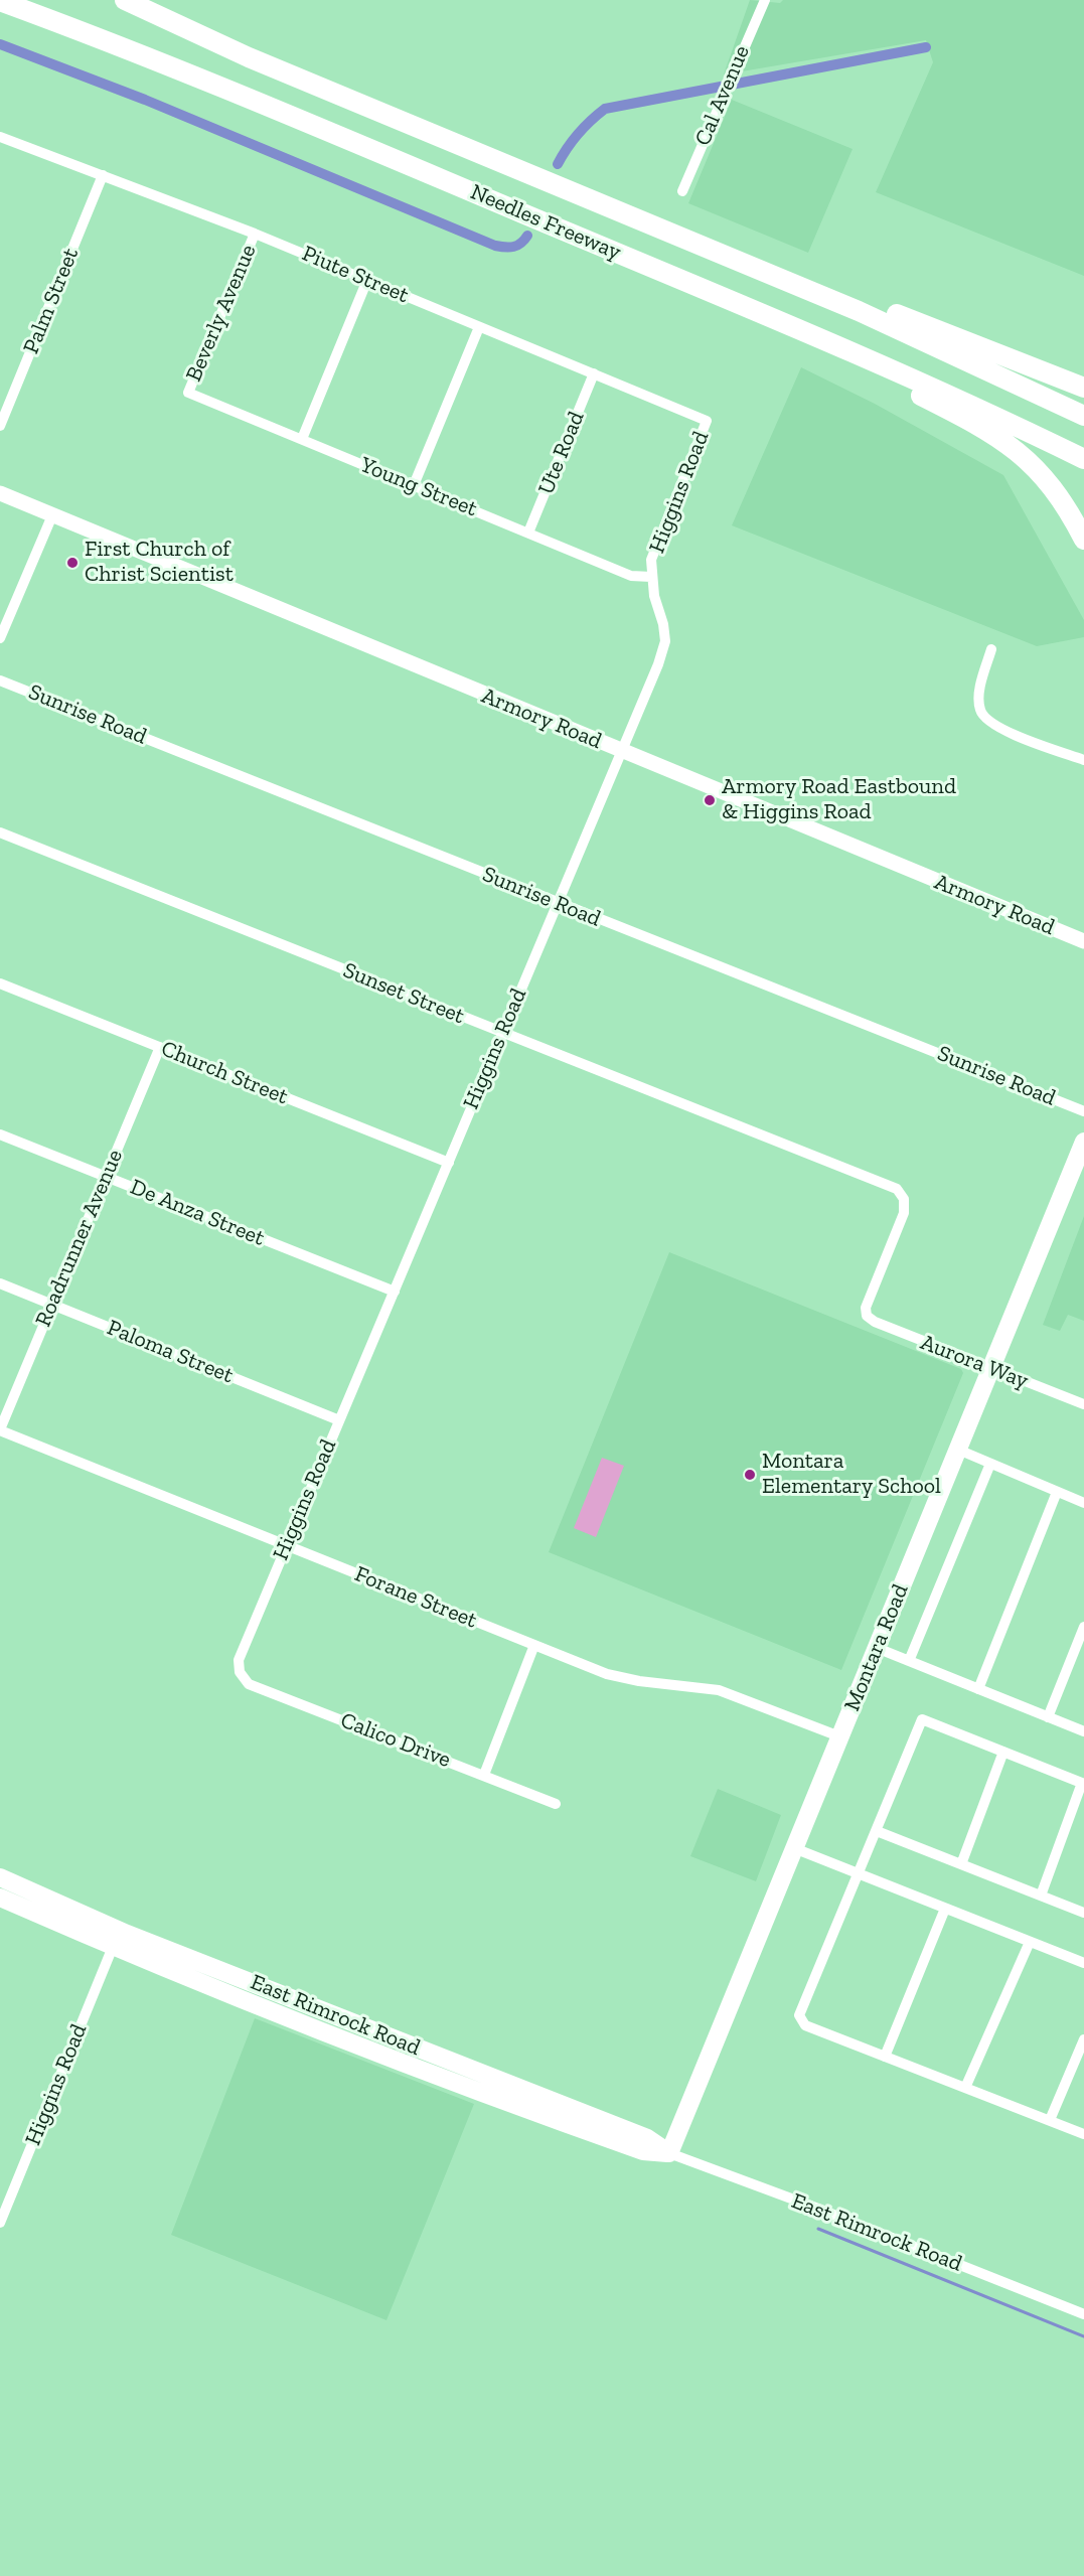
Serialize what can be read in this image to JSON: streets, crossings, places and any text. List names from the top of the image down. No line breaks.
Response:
{"streets":{"highway":["Needles Freeway"],"main road":["Armory Road","Montara Road","East Rimrock Road"],"street":["Cal Avenue","Piute Street","Palm Street","Beverly Avenue","Ute Road","Young Street","Higgins Road","Sunrise Road","Sunset Street","Church Street","De Anza Street","Roadrunner Avenue","Paloma Street","Aurora Way","Forane Street","Calico Drive"]},"crossings":[["Piute Street","Palm Street"],["Piute Street","Beverly Avenue"],["Piute Street","Ute Road"],["Piute Street","Higgins Road"],["Beverly Avenue","Young Street"],["Ute Road","Young Street"],["Young Street","Higgins Road"],["Higgins Road","Sunrise Road"],["Higgins Road","Armory Road"],["Higgins Road","Sunset Street"],["Higgins Road","Church Street"],["Higgins Road","De Anza Street"],["Higgins Road","Paloma Street"],["Higgins Road","Forane Street"],["Higgins Road","Calico Drive"],["Higgins Road","East Rimrock Road"],["Sunset Street","Aurora Way"],["Church Street","Roadrunner Avenue"],["De Anza Street","Roadrunner Avenue"],["Roadrunner Avenue","Paloma Street"],["Roadrunner Avenue","Forane Street"],["Aurora Way","Montara Road"],["Forane Street","Montara Road"],["Montara Road","East Rimrock Road"]],"places":["First Church of Christ Scientist","Armory Road Eastbound & Higgins Road","Montara Elementary School"]}
